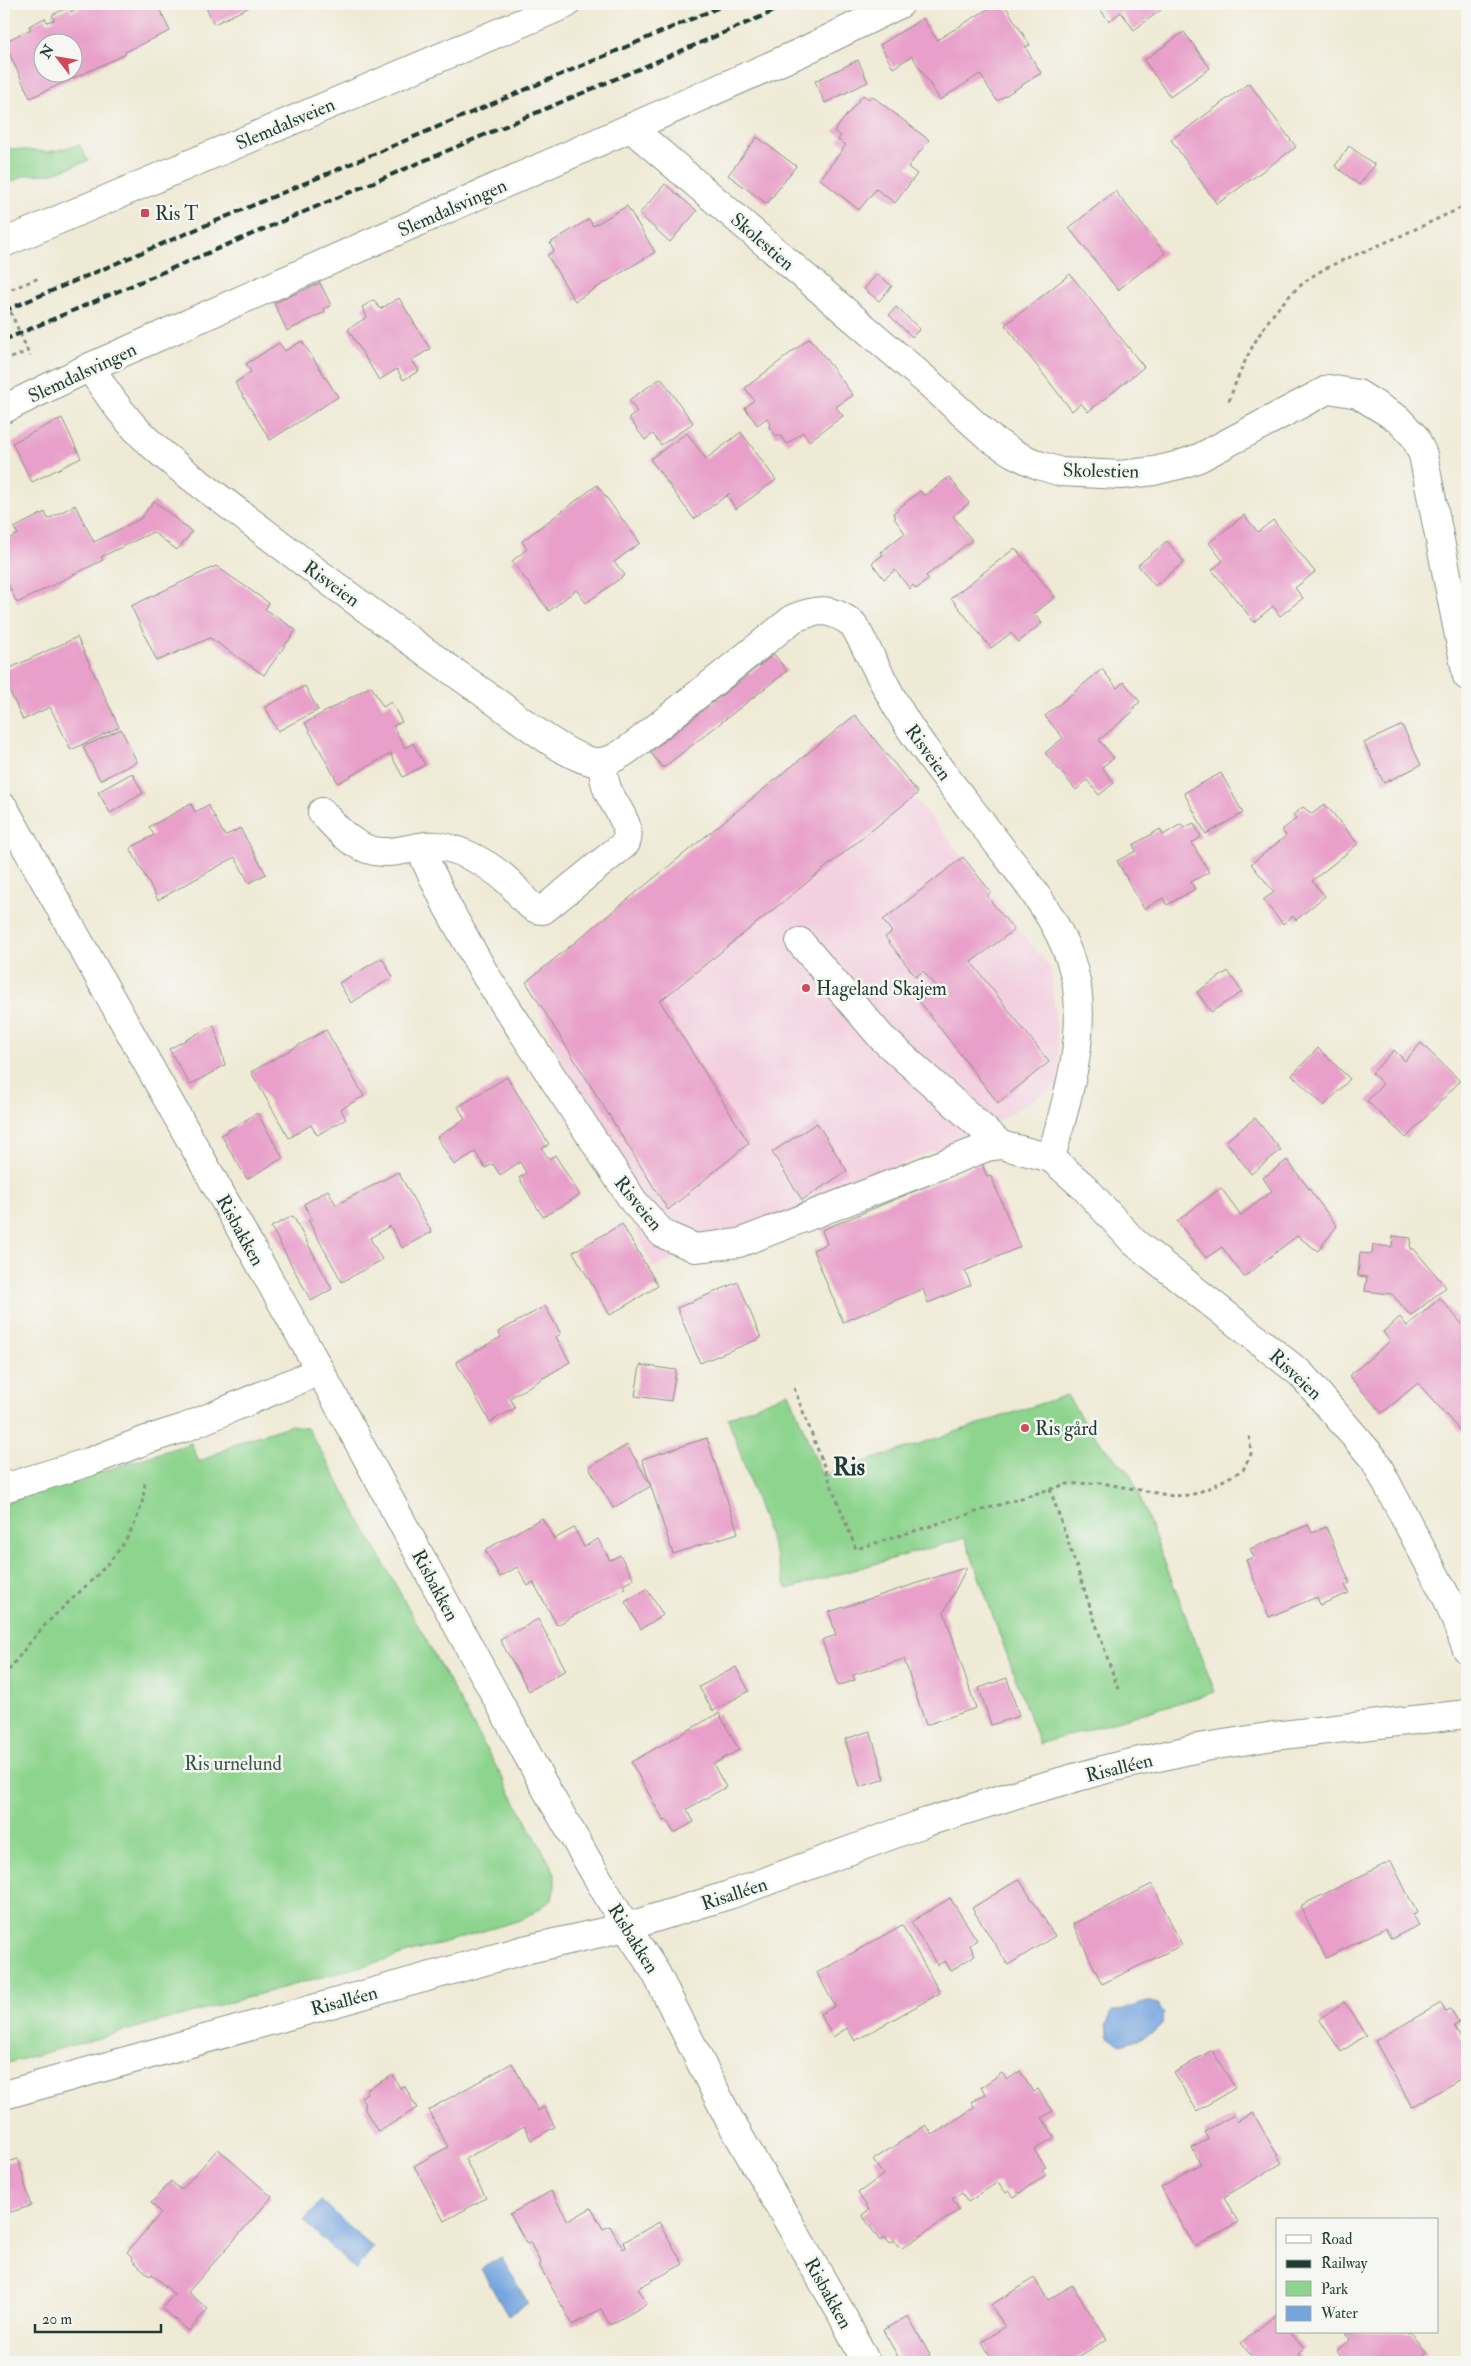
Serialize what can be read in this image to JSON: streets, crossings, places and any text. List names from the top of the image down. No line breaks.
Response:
{"streets":{"street":["Slemdalsveien","Slemdalsvingen","Skolestien","Risveien","Risbakken","Risalléen"]},"crossings":[["Slemdalsvingen","Skolestien"],["Slemdalsvingen","Risveien"],["Risbakken","Risalléen"]],"districts":["Ris"],"parks":["Ris urnelund"],"places":{"transit":["Ris T"],"other":["Hageland Skajem","Ris gård"]},"legend":["Road","Railway","Park","Water"],"scale_bar":"20 m","north":"top left"}
